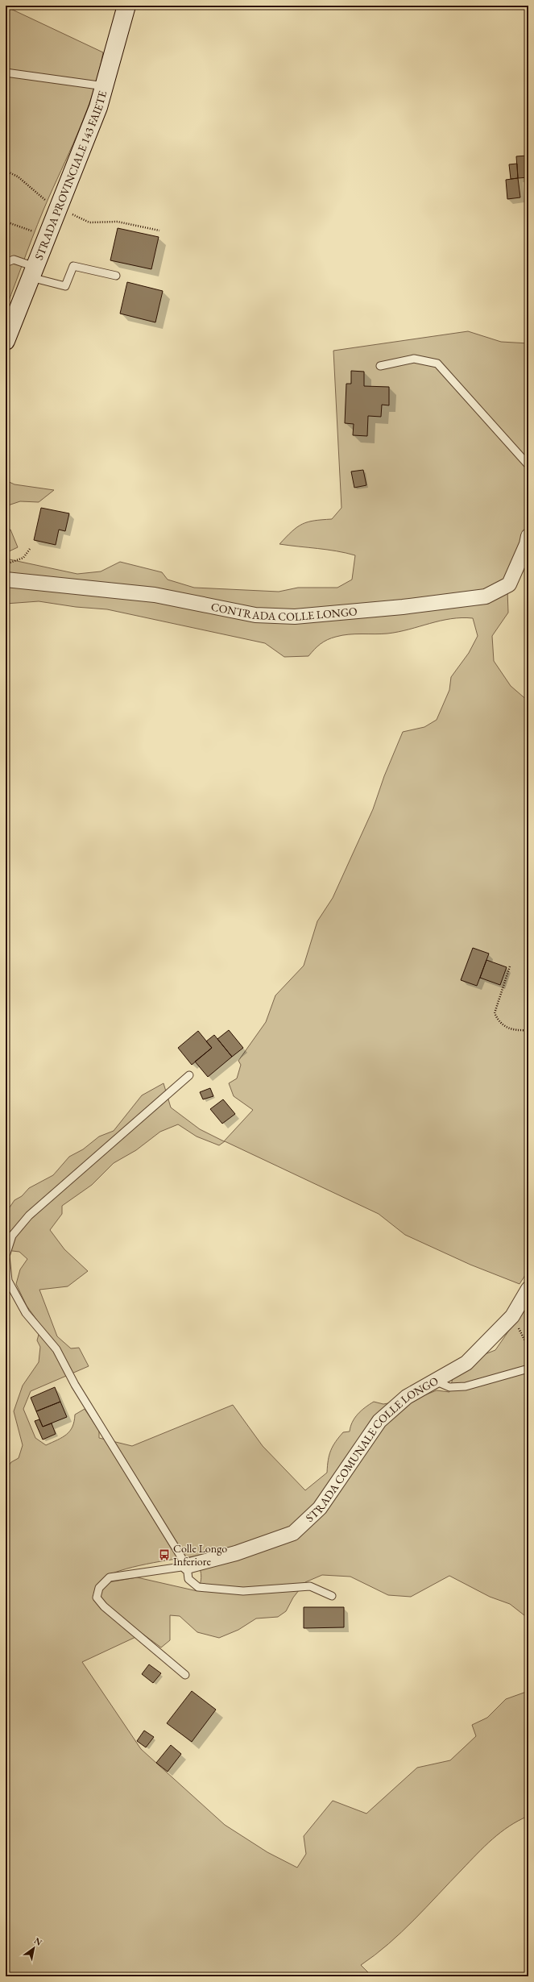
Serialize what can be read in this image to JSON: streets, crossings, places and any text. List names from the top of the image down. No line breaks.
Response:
{"streets":{"main road":["STRADA PROVINCIALE 143 FAIETE"],"street":["CONTRADA COLLE LONGO","STRADA COMUNALE COLLE LONGO"]},"places":{"bus stop":["Colle Longo Inferiore"]},"north":"top right"}
